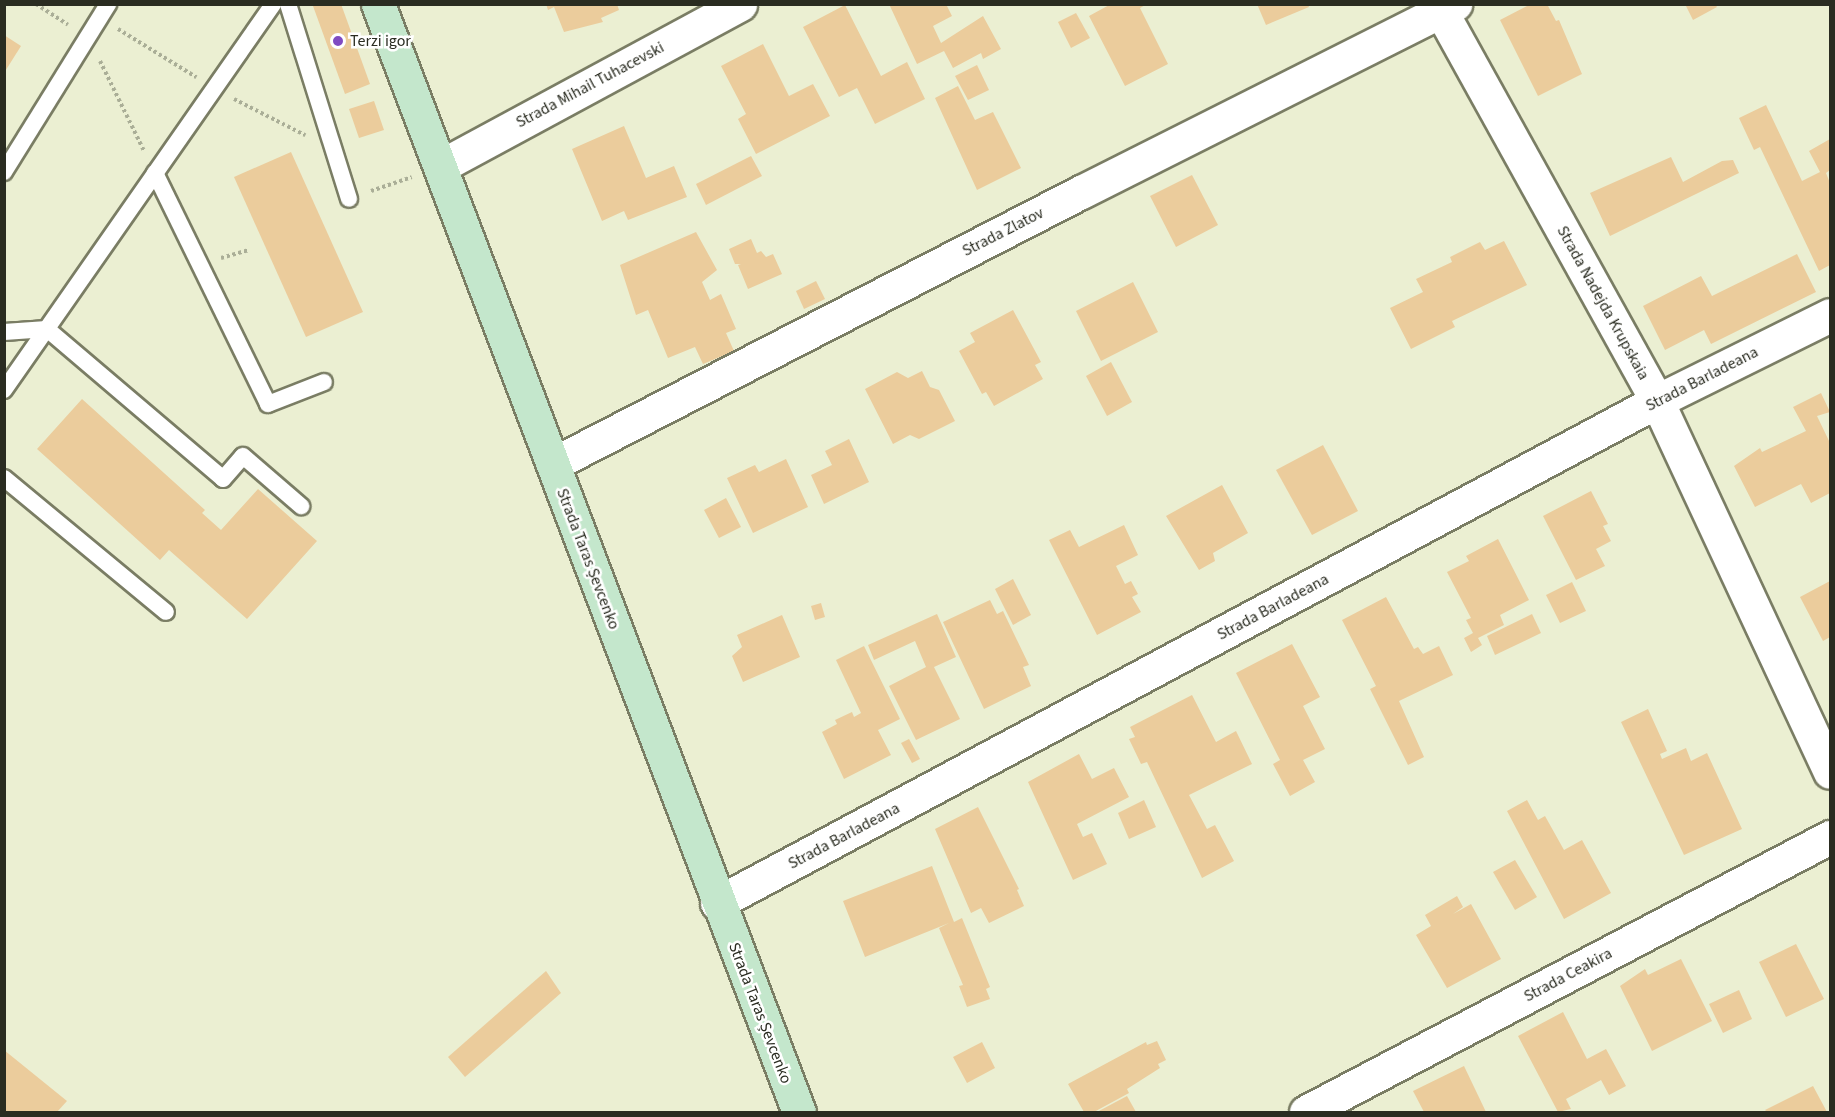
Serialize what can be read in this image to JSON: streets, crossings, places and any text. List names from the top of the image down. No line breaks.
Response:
{"streets":{"main road":["Strada Taras Șevcenko"],"street":["Strada Mihail Tuhacevski","Strada Zlatov","Strada Nadejda Krupskaia","Strada Barladeana","Strada Ceakira"]},"crossings":[["Strada Mihail Tuhacevski","Strada Taras Șevcenko"],["Strada Zlatov","Strada Nadejda Krupskaia"],["Strada Zlatov","Strada Taras Șevcenko"],["Strada Nadejda Krupskaia","Strada Barladeana"],["Strada Barladeana","Strada Taras Șevcenko"]],"places":["Terzi igor"]}
